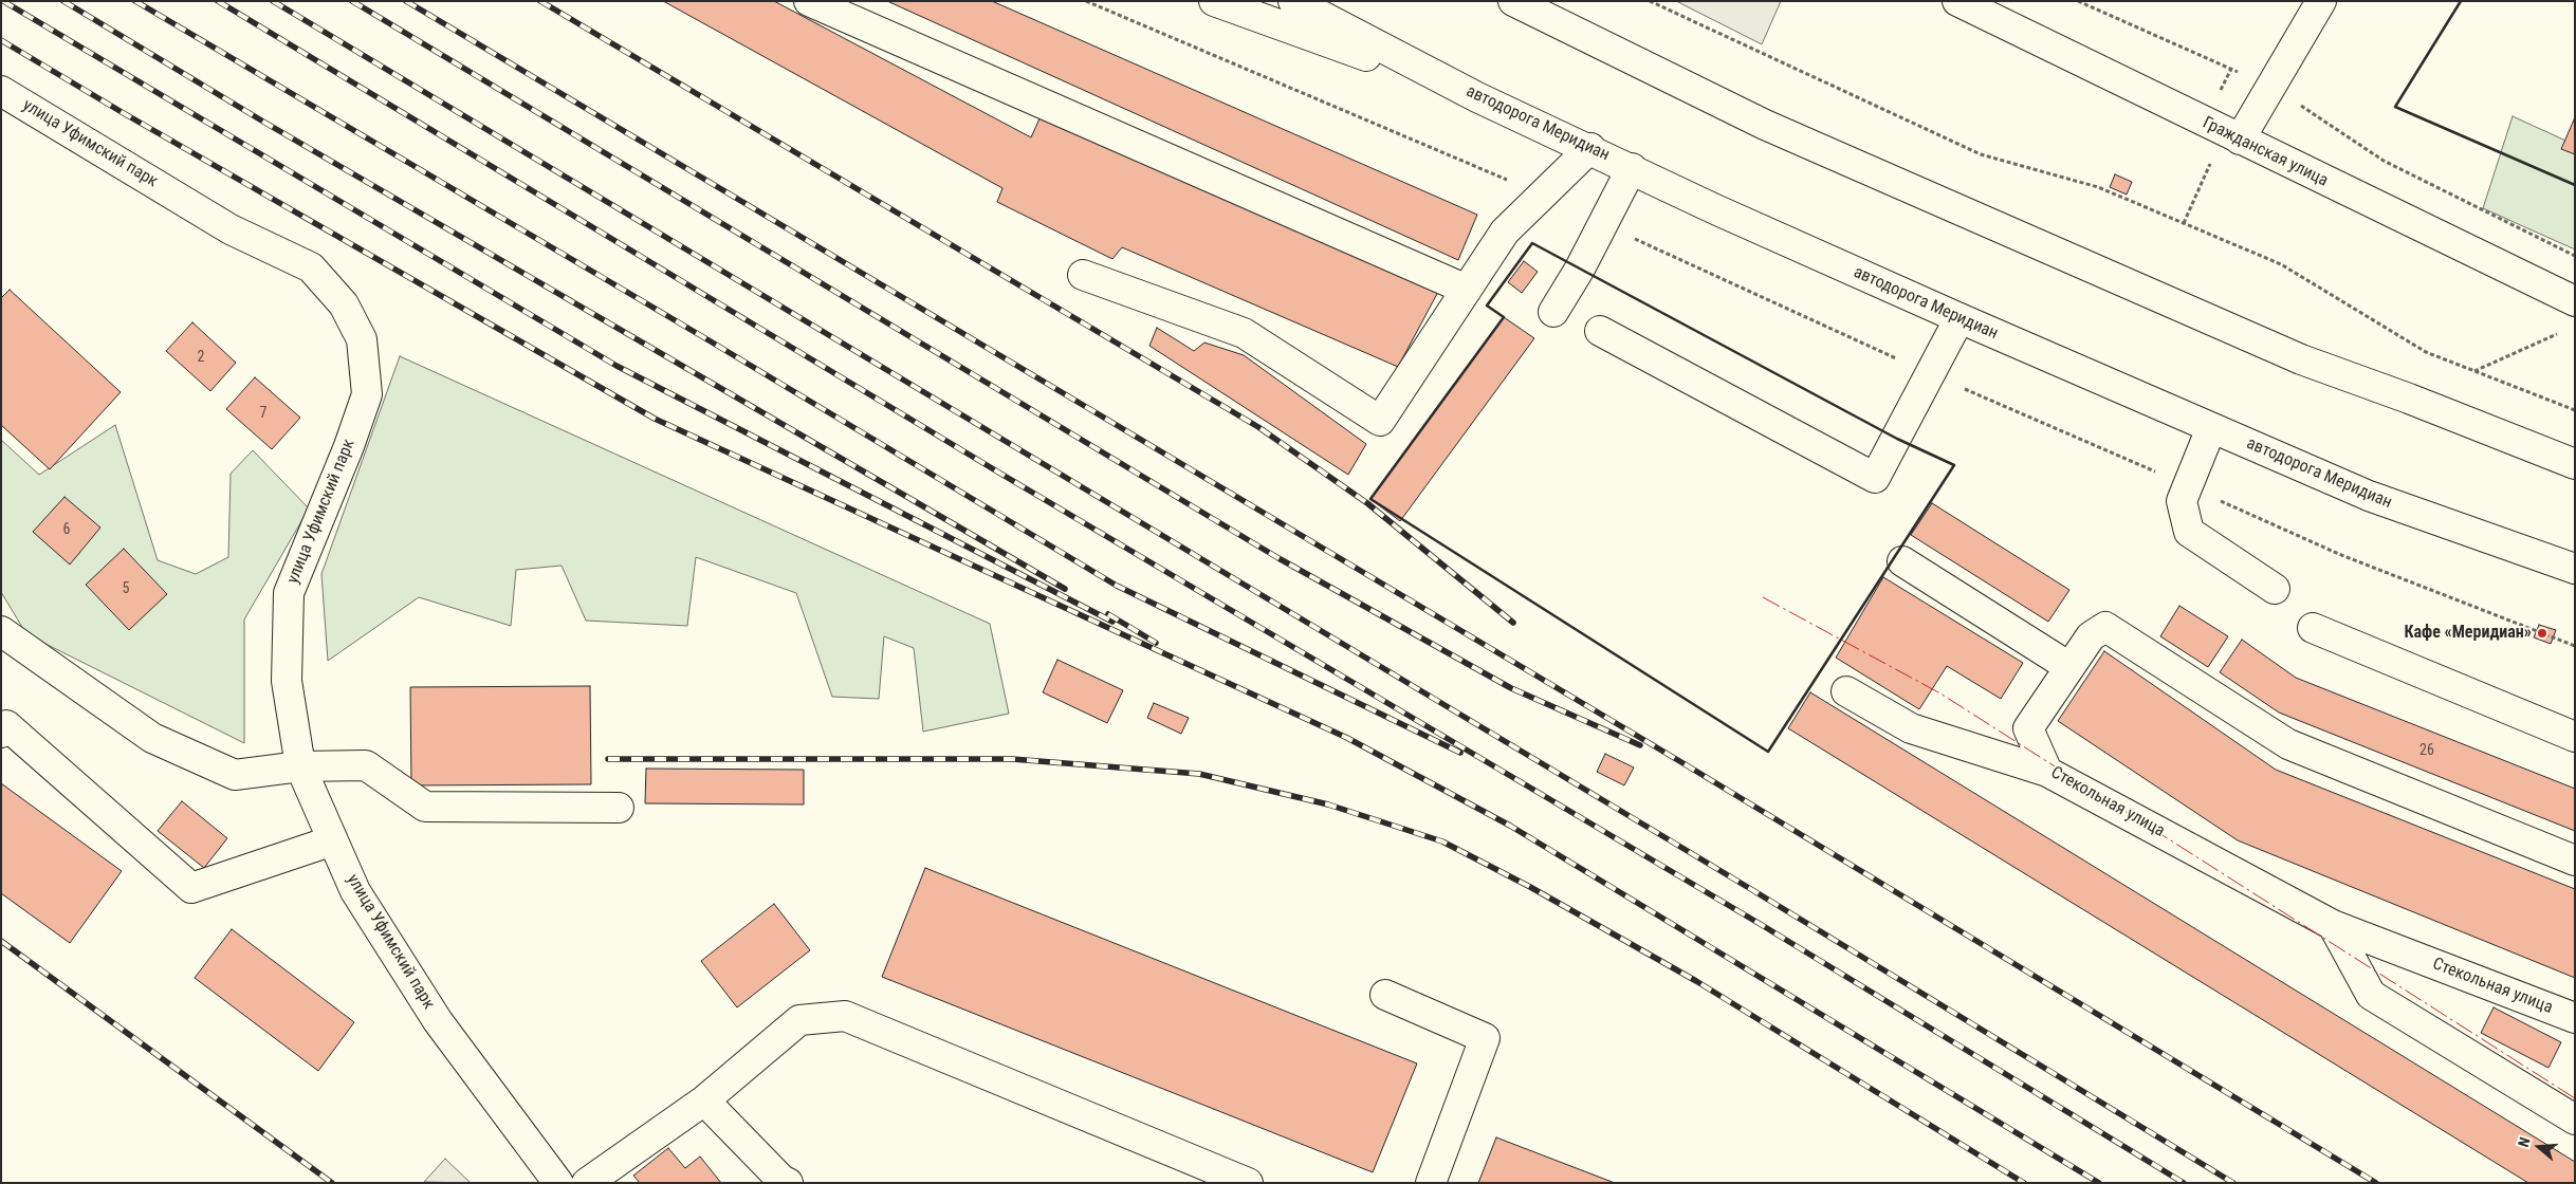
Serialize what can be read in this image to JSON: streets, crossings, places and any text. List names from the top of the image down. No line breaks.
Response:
{"streets":{"main road":["автодорога Меридиан","улица Уфимский парк","Гражданская улица","Стекольная улица"]},"places":["Кафе «Меридиан»"],"house_numbers":["2","7","6","5","26"],"north":"left"}
